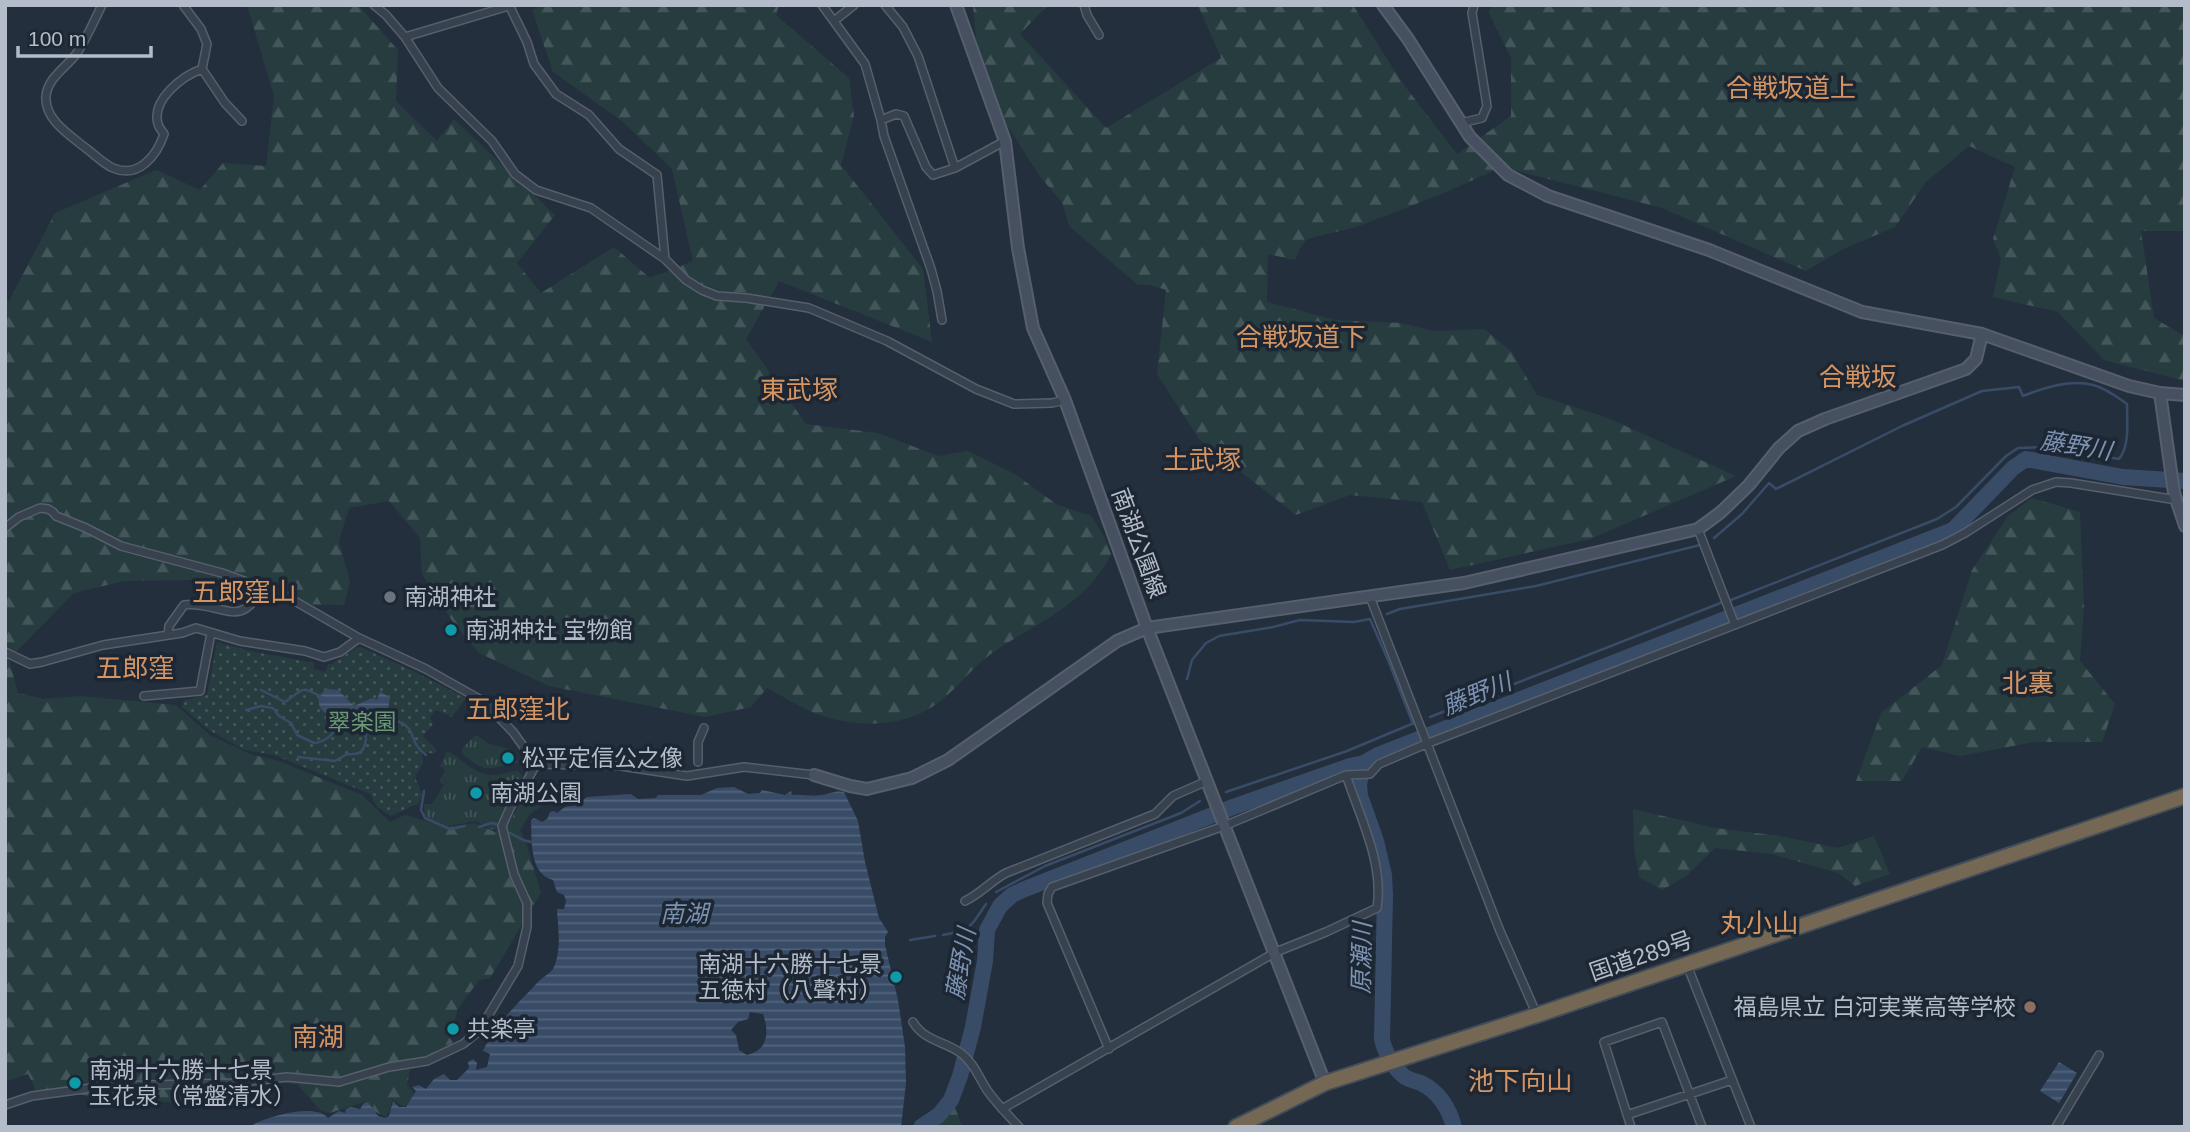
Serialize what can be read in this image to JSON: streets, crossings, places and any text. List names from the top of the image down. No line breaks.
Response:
{"streets":{"highway":["国道289号"],"street":["南湖公園線"]},"crossings":[["南湖公園線","国道289号"]],"districts":["合戦坂道上","合戦坂道下","合戦坂","東武塚","土武塚","五郎窪山","五郎窪","北裏","五郎窪北","丸小山","南湖","池下向山"],"water":["藤野川","南湖","原瀬川"],"parks":["翠楽園"],"places":["南湖神社","南湖神社 宝物館","松平定信公之像","南湖公園","南湖十六勝十七景 五徳村（八聲村）","福島県立 白河実業高等学校","共楽亭","南湖十六勝十七景 玉花泉（常盤清水）"],"scale_bar":"100 m"}
